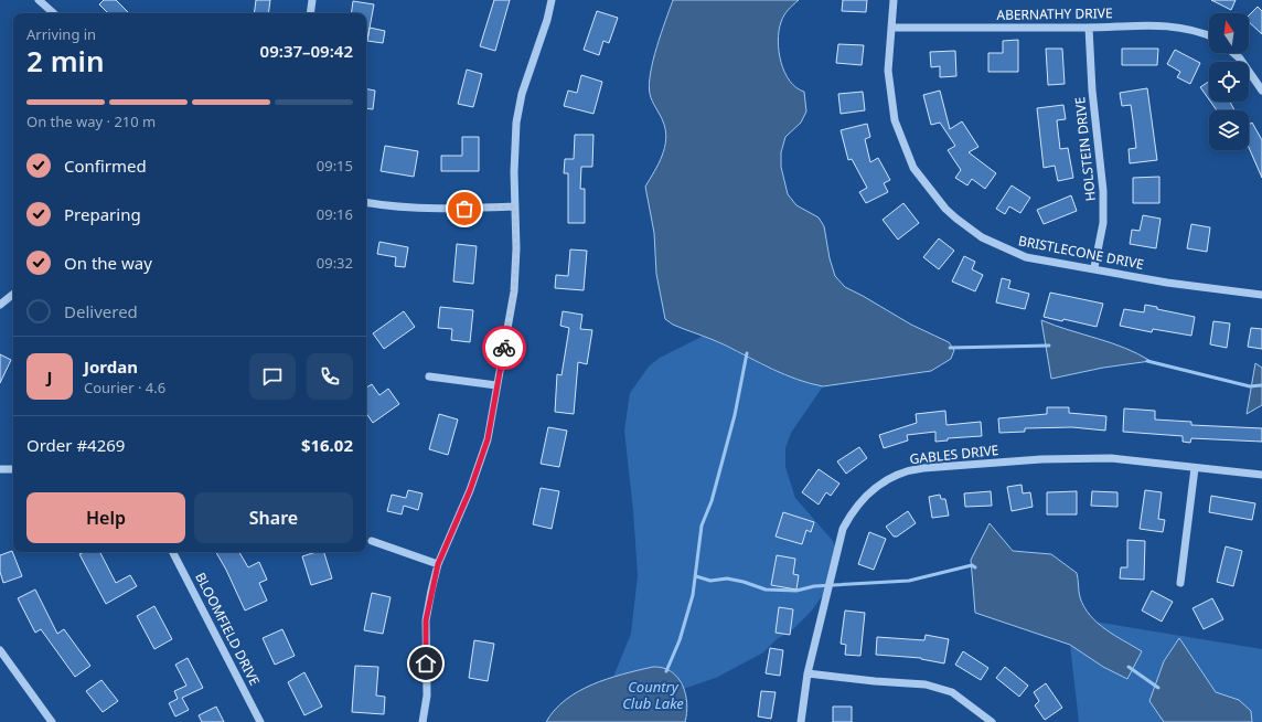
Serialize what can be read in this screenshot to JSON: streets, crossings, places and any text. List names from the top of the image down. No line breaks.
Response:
{"streets":{"street":["ABERNATHY DRIVE","HOLSTEIN DRIVE","BRISTLECONE DRIVE","GABLES DRIVE","BLOOMFIELD DRIVE"]},"crossings":[["ABERNATHY DRIVE","HOLSTEIN DRIVE"],["ABERNATHY DRIVE","BRISTLECONE DRIVE"],["HOLSTEIN DRIVE","BRISTLECONE DRIVE"]],"water":["Country Club Lake"],"north":"top","page":{"heading":["2 min","Arriving in","09:37–09:42"],"panel":["Jordan","Courier · 4.6","Order #4269","$16.02"],"bar":"On the way · 210 m","list":[["Confirmed","09:15"],["Preparing","09:16"],["On the way","09:32"],"Delivered"],"round":"J","buttons":["Help","Share"]}}
